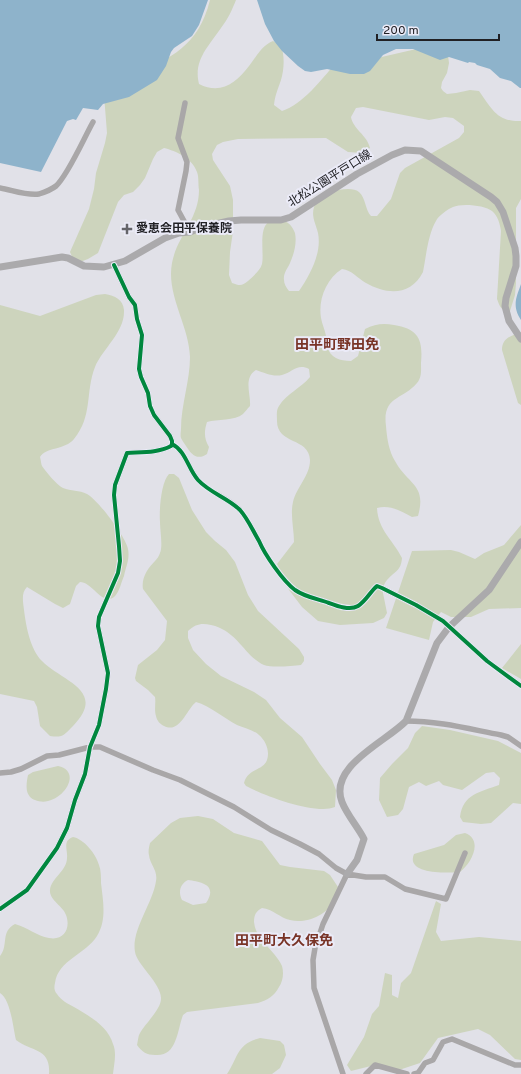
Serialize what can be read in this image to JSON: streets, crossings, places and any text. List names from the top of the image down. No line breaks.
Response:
{"streets":{"main road":["北松公園平戸口線"]},"districts":["田平町野田免","田平町大久保免"],"places":{"health":["愛恵会田平保養院"]},"scale_bar":"200 m"}
